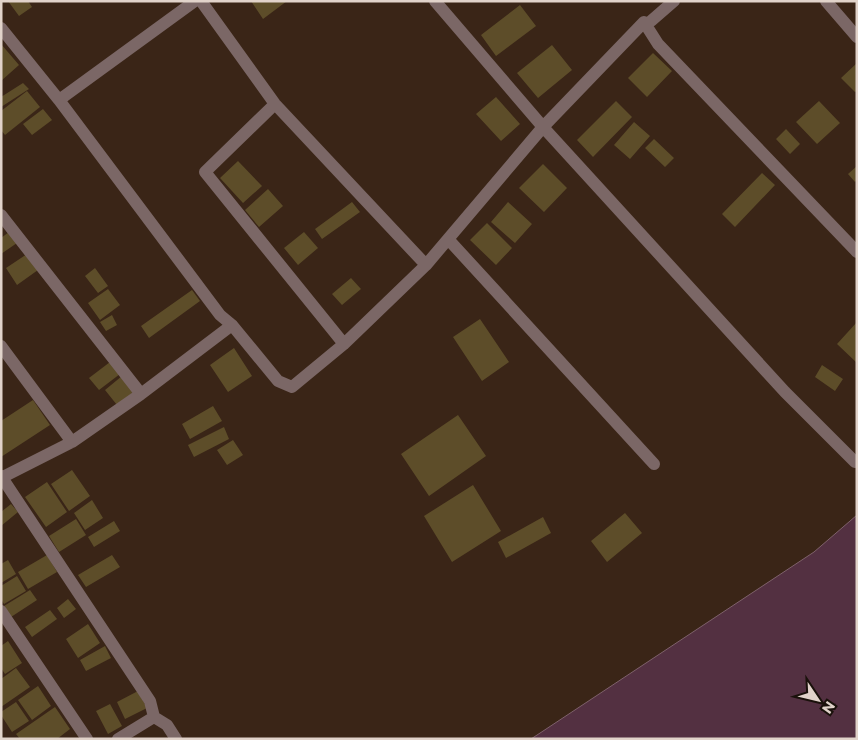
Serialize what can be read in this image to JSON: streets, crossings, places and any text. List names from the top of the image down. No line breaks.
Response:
{"north":"bottom right"}
